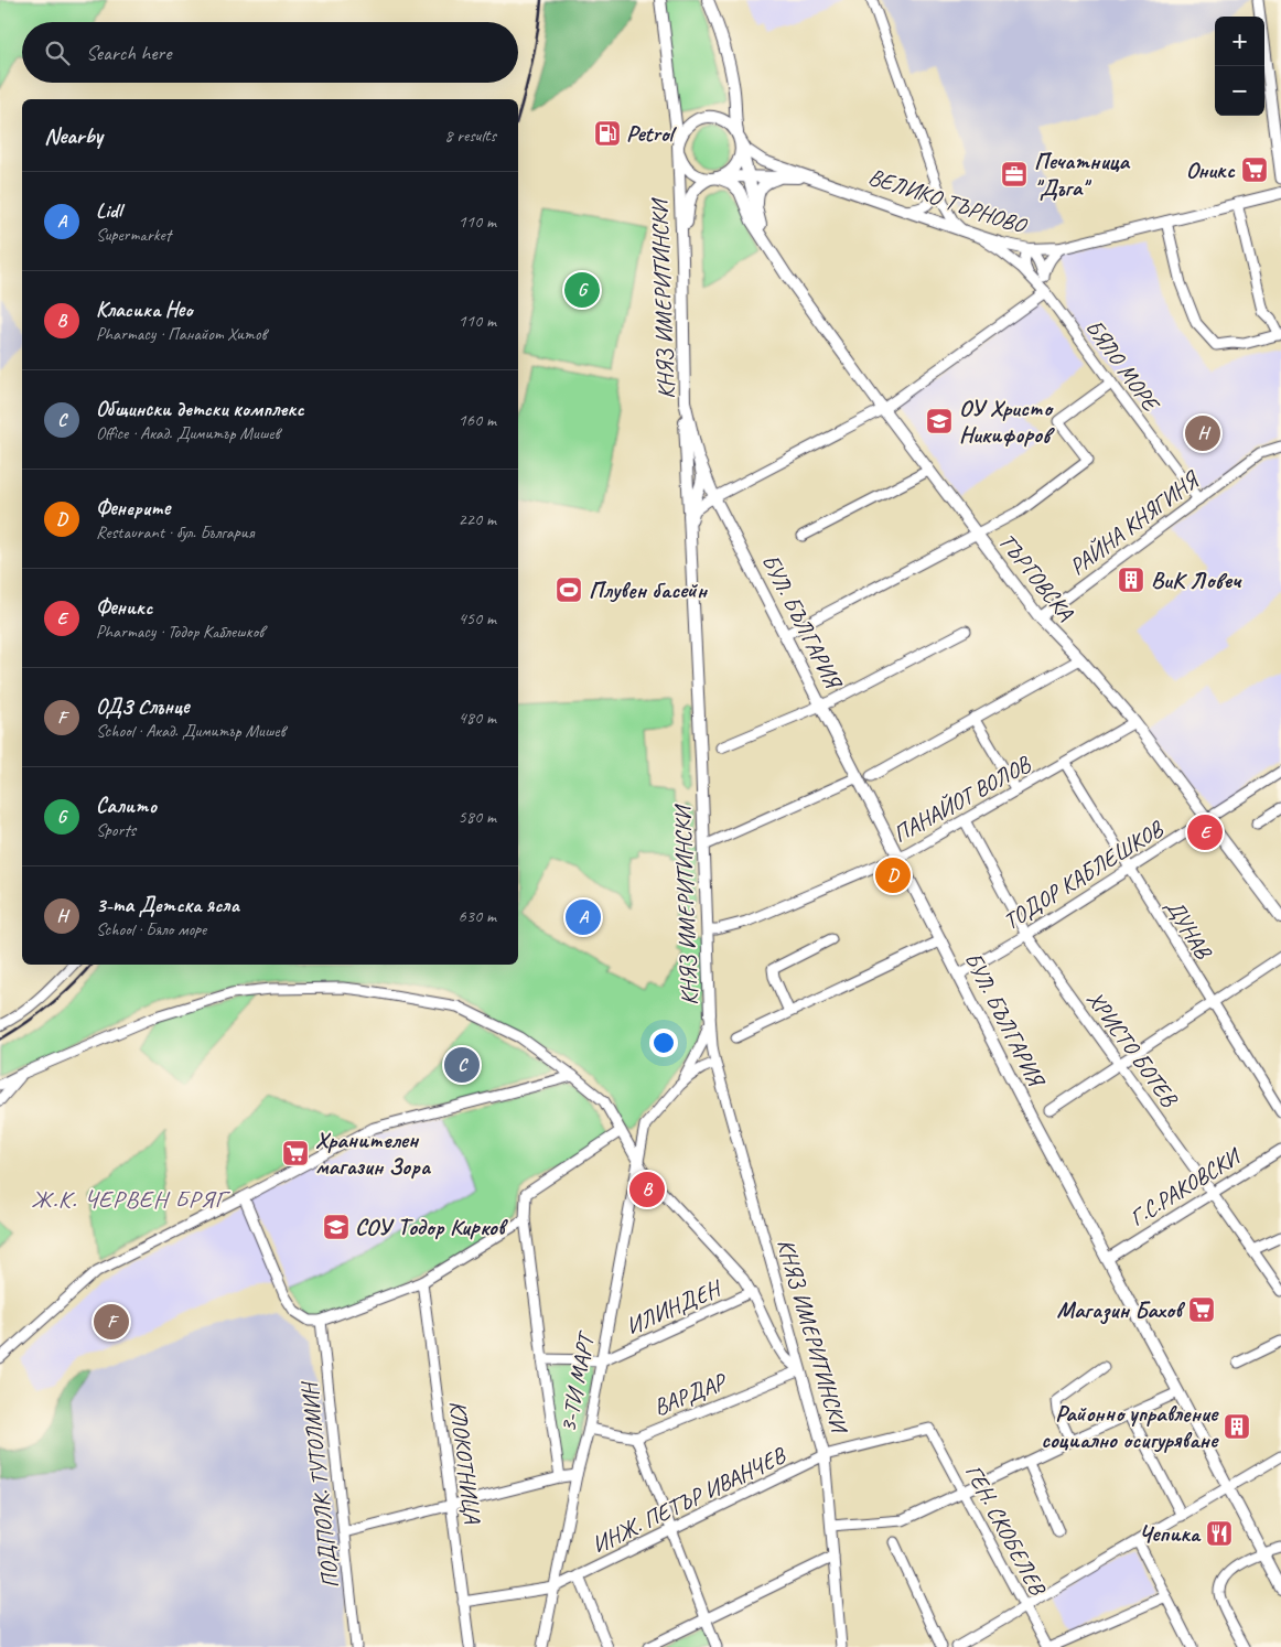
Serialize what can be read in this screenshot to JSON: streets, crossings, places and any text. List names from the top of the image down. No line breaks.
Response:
{"streets":{"street":["ВЕЛИКО ТЪРНОВО","КНЯЗ ИМЕРИТИНСКИ","БЯЛО МОРЕ","РАЙНА КНЯГИНЯ","ТЪРГОВСКА","БУЛ. БЪЛГАРИЯ","ПАНАЙОТ ВОЛОВ","ТОДОР КАБЛЕШКОВ","ДУНАВ","ХРИСТО БОТЕВ","Г.С.РАКОВСКИ","ИЛИНДЕН","3-ТИ МАРТ","ВАРДАР","КЛОКОТНИЦА","ПОДПОЛК. ТУТОЛМИН","ИНЖ. ПЕТЪР ИВАНЧЕВ","ГЕН. СКОБЕЛЕВ"]},"crossings":[["ВЕЛИКО ТЪРНОВО","КНЯЗ ИМЕРИТИНСКИ"],["ВЕЛИКО ТЪРНОВО","БЯЛО МОРЕ"],["КНЯЗ ИМЕРИТИНСКИ","БУЛ. БЪЛГАРИЯ"],["КНЯЗ ИМЕРИТИНСКИ","ПАНАЙОТ ВОЛОВ"],["КНЯЗ ИМЕРИТИНСКИ","ВАРДАР"],["КНЯЗ ИМЕРИТИНСКИ","ИНЖ. ПЕТЪР ИВАНЧЕВ"],["БЯЛО МОРЕ","РАЙНА КНЯГИНЯ"],["РАЙНА КНЯГИНЯ","ТЪРГОВСКА"],["ТЪРГОВСКА","ПАНАЙОТ ВОЛОВ"],["ТЪРГОВСКА","ТОДОР КАБЛЕШКОВ"],["БУЛ. БЪЛГАРИЯ","ПАНАЙОТ ВОЛОВ"],["БУЛ. БЪЛГАРИЯ","ТОДОР КАБЛЕШКОВ"],["БУЛ. БЪЛГАРИЯ","Г.С.РАКОВСКИ"],["ПАНАЙОТ ВОЛОВ","ДУНАВ"],["ПАНАЙОТ ВОЛОВ","ХРИСТО БОТЕВ"],["ТОДОР КАБЛЕШКОВ","ДУНАВ"],["ТОДОР КАБЛЕШКОВ","ХРИСТО БОТЕВ"],["ХРИСТО БОТЕВ","Г.С.РАКОВСКИ"],["ИЛИНДЕН","3-ТИ МАРТ"],["3-ТИ МАРТ","ВАРДАР"],["3-ТИ МАРТ","ИНЖ. ПЕТЪР ИВАНЧЕВ"],["КЛОКОТНИЦА","ИНЖ. ПЕТЪР ИВАНЧЕВ"],["ИНЖ. ПЕТЪР ИВАНЧЕВ","ГЕН. СКОБЕЛЕВ"]],"districts":["Ж.К. ЧЕРВЕН БРЯГ"],"places":{"fuel station":["Petrol"],"supermarket":["Оникс","Хранителен магазин Зора","Магазин Бахов"],"office":["Печатница \"Дъга\""],"school or university":["ОУ Христо Никифоров","СОУ Тодор Кирков"],"building":["ВиК Ловеч","Районно управление социално осигуряване"],"sports":["Плувен басейн"],"restaurant":["Чепика"]},"page":{"map_buttons":["+","−"],"search":"Search here","heading":["Nearby","8 results"],"list":[{"mark":"A","name":"Lidl","note":"Supermarket","value":"110 m"},{"mark":"B","name":"Класика Нео","note":"Pharmacy · Панайот Хитов","value":"110 m"},{"mark":"C","name":"Общински детски комплекс","note":"Office · Акад. Димитър Мишев","value":"160 m"},{"mark":"D","name":"Фенерите","note":"Restaurant · бул. България","value":"220 m"},{"mark":"E","name":"Феникс","note":"Pharmacy · Тодор Каблешков","value":"450 m"},{"mark":"F","name":"ОДЗ Слънце","note":"School · Акад. Димитър Мишев","value":"480 m"},{"mark":"G","name":"Салито","note":"Sports","value":"580 m"},{"mark":"H","name":"3-та Детска ясла","note":"School · Бяло море","value":"630 m"}],"pins":["G","H","E","D","A","C","B","F"]}}
